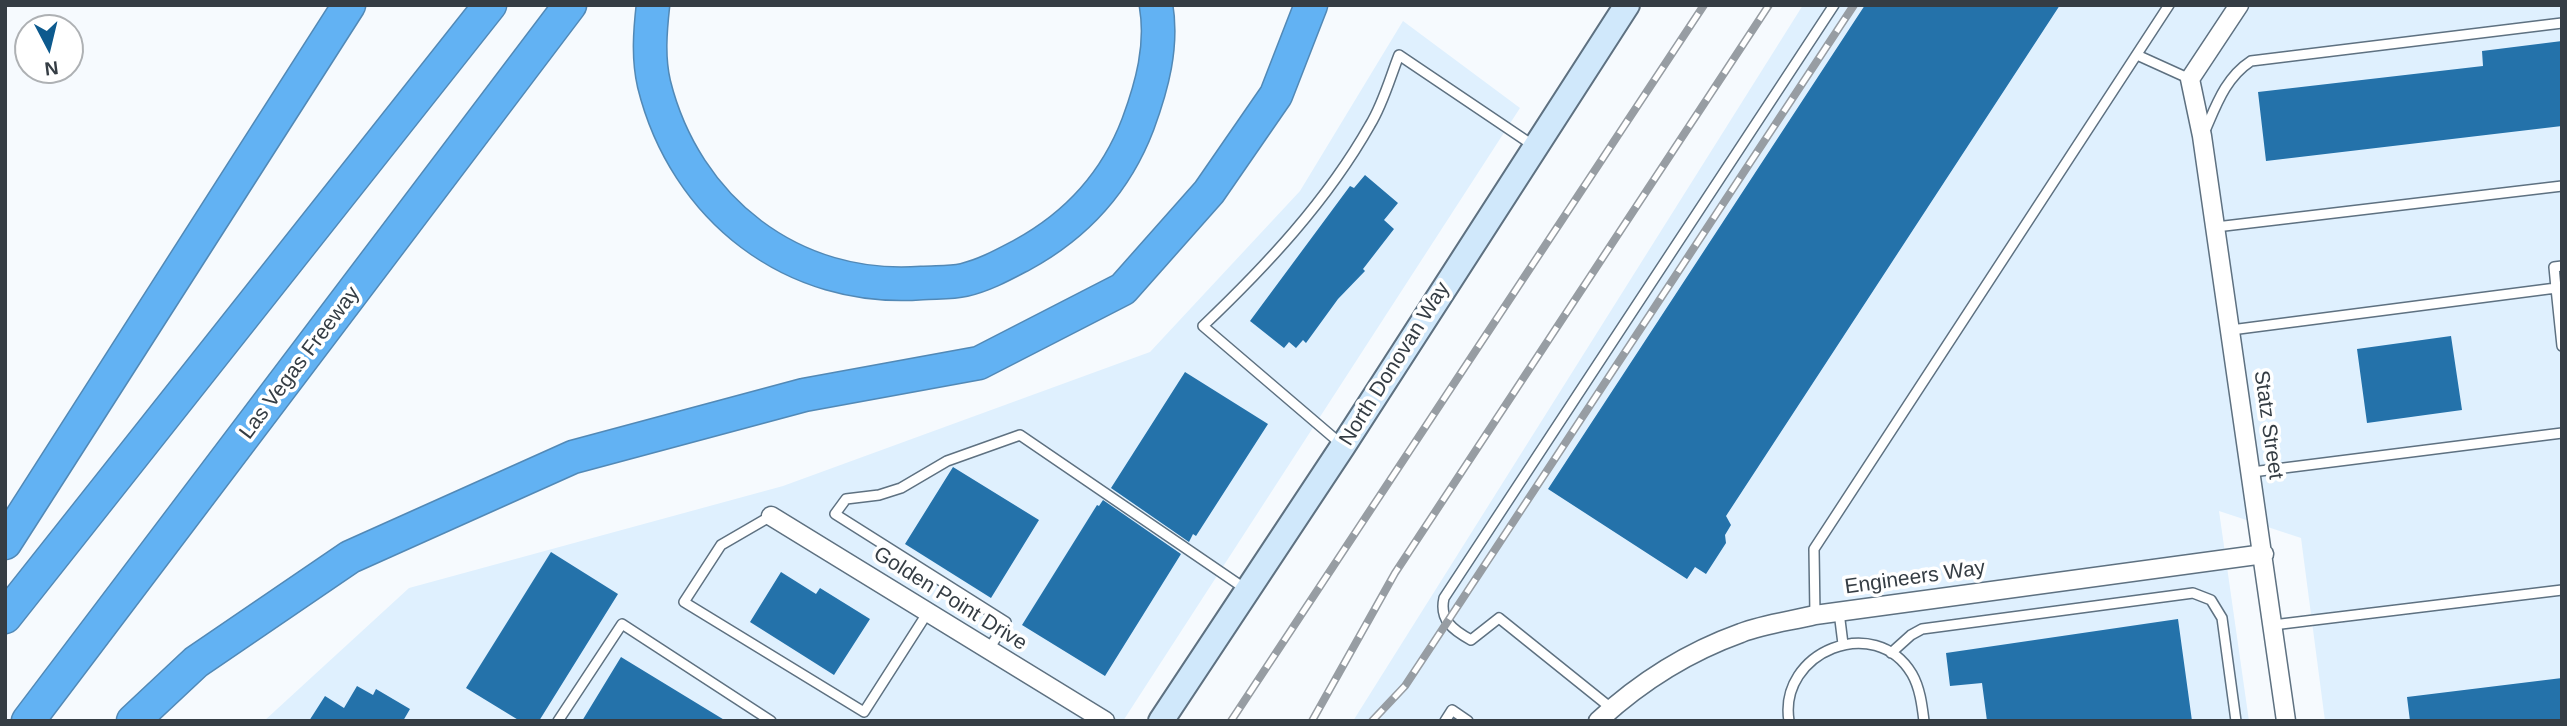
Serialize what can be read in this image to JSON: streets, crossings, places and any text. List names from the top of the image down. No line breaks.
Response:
{"streets":{"highway":["Las Vegas Freeway"],"street":["North Donovan Way","Statz Street","Engineers Way","Golden Point Drive"]},"crossings":[["Statz Street","Engineers Way"]],"north":"bottom"}
